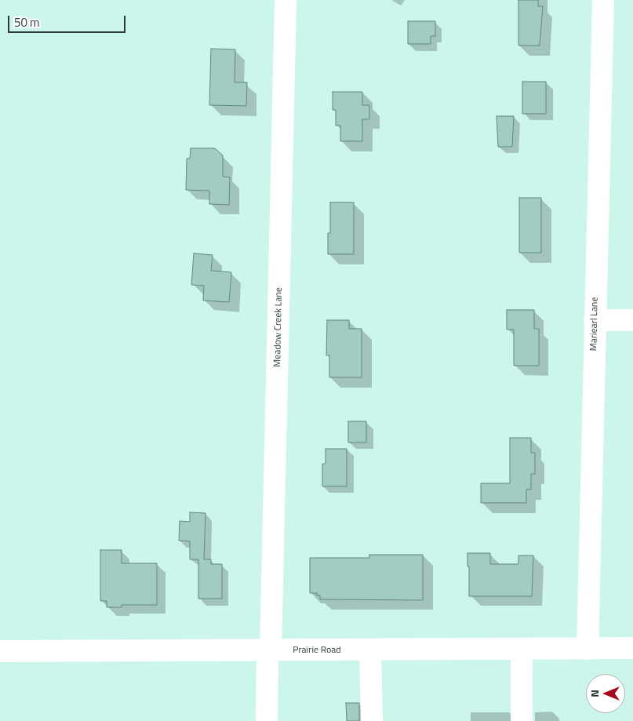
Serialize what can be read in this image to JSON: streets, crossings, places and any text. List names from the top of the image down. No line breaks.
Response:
{"streets":{"street":["Mariearl Lane","Meadow Creek Lane","Prairie Road"]},"crossings":[["Mariearl Lane","Prairie Road"],["Meadow Creek Lane","Prairie Road"]],"scale_bar":"50 m","north":"left"}
